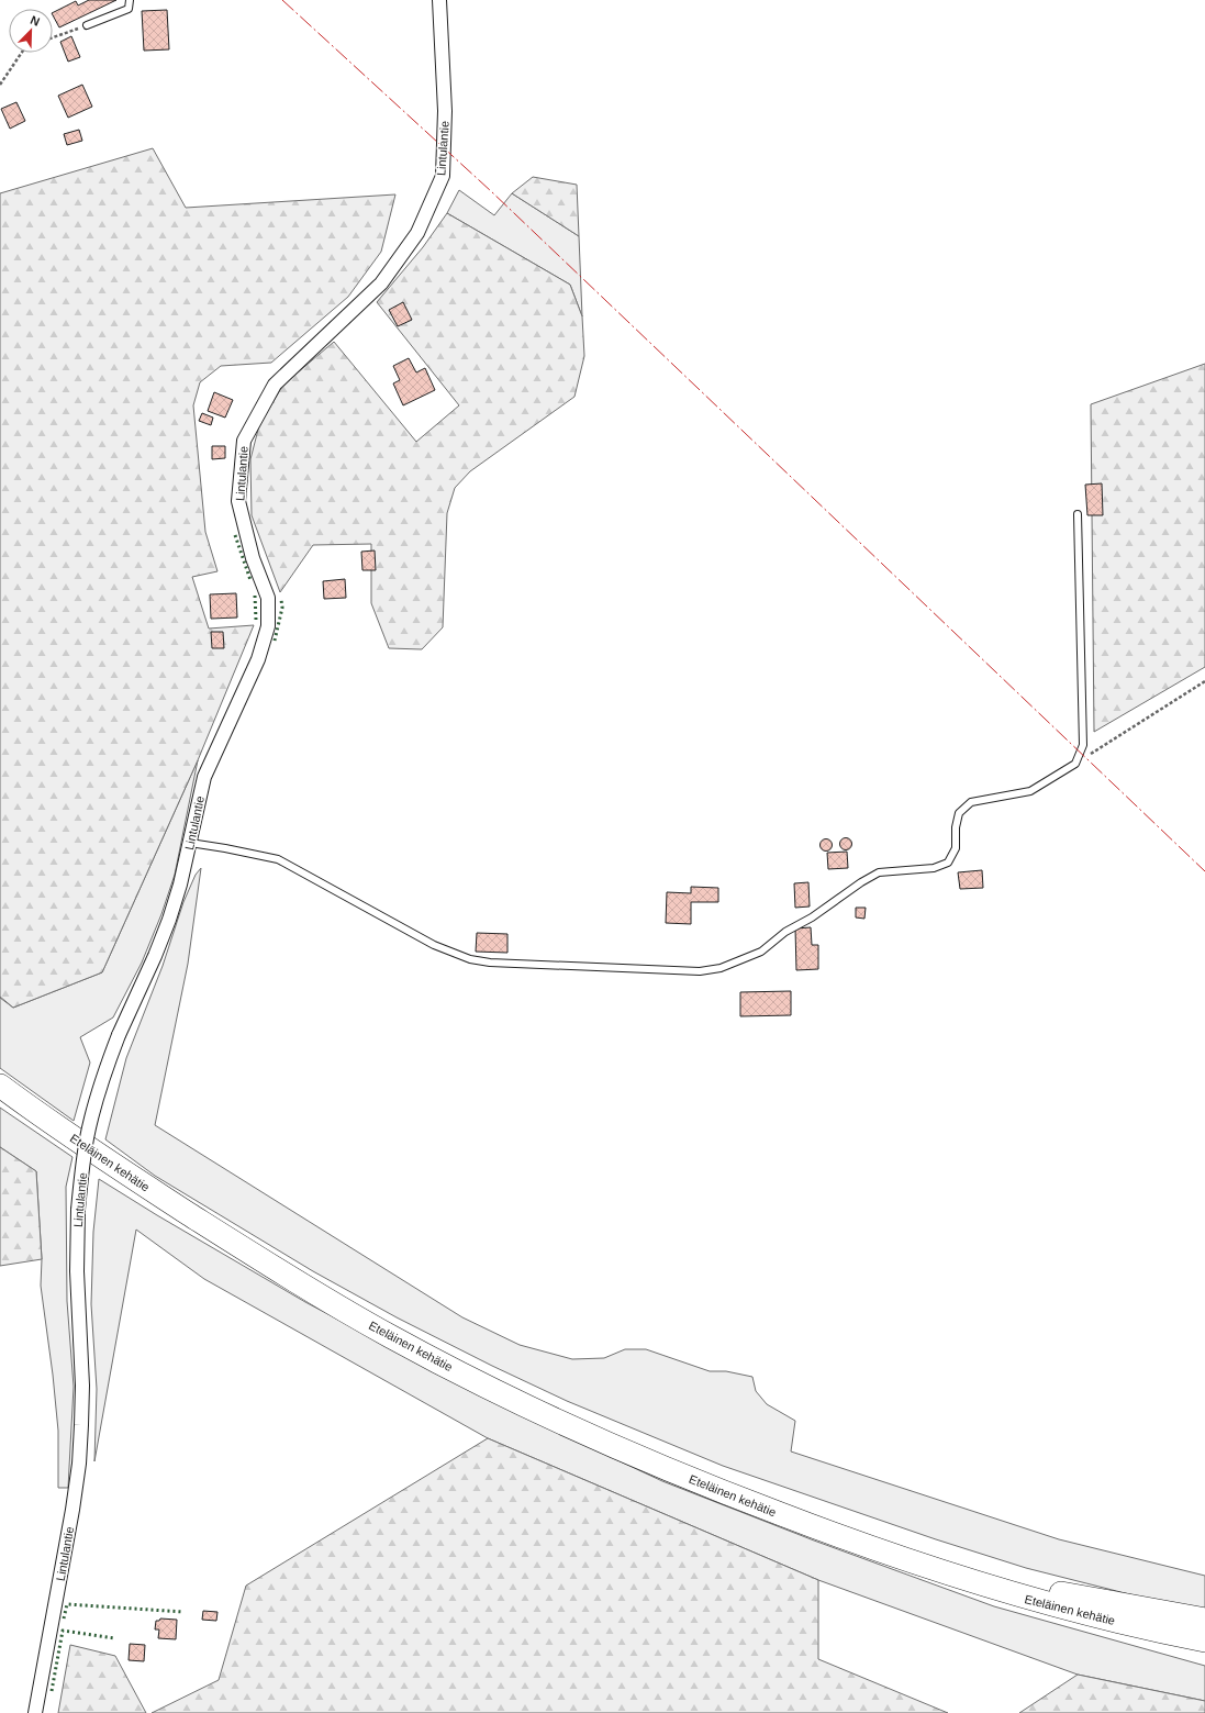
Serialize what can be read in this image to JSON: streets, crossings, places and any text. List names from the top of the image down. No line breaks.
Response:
{"streets":{"highway":["Eteläinen kehätie"],"street":["Lintulantie"]},"north":"top right"}
